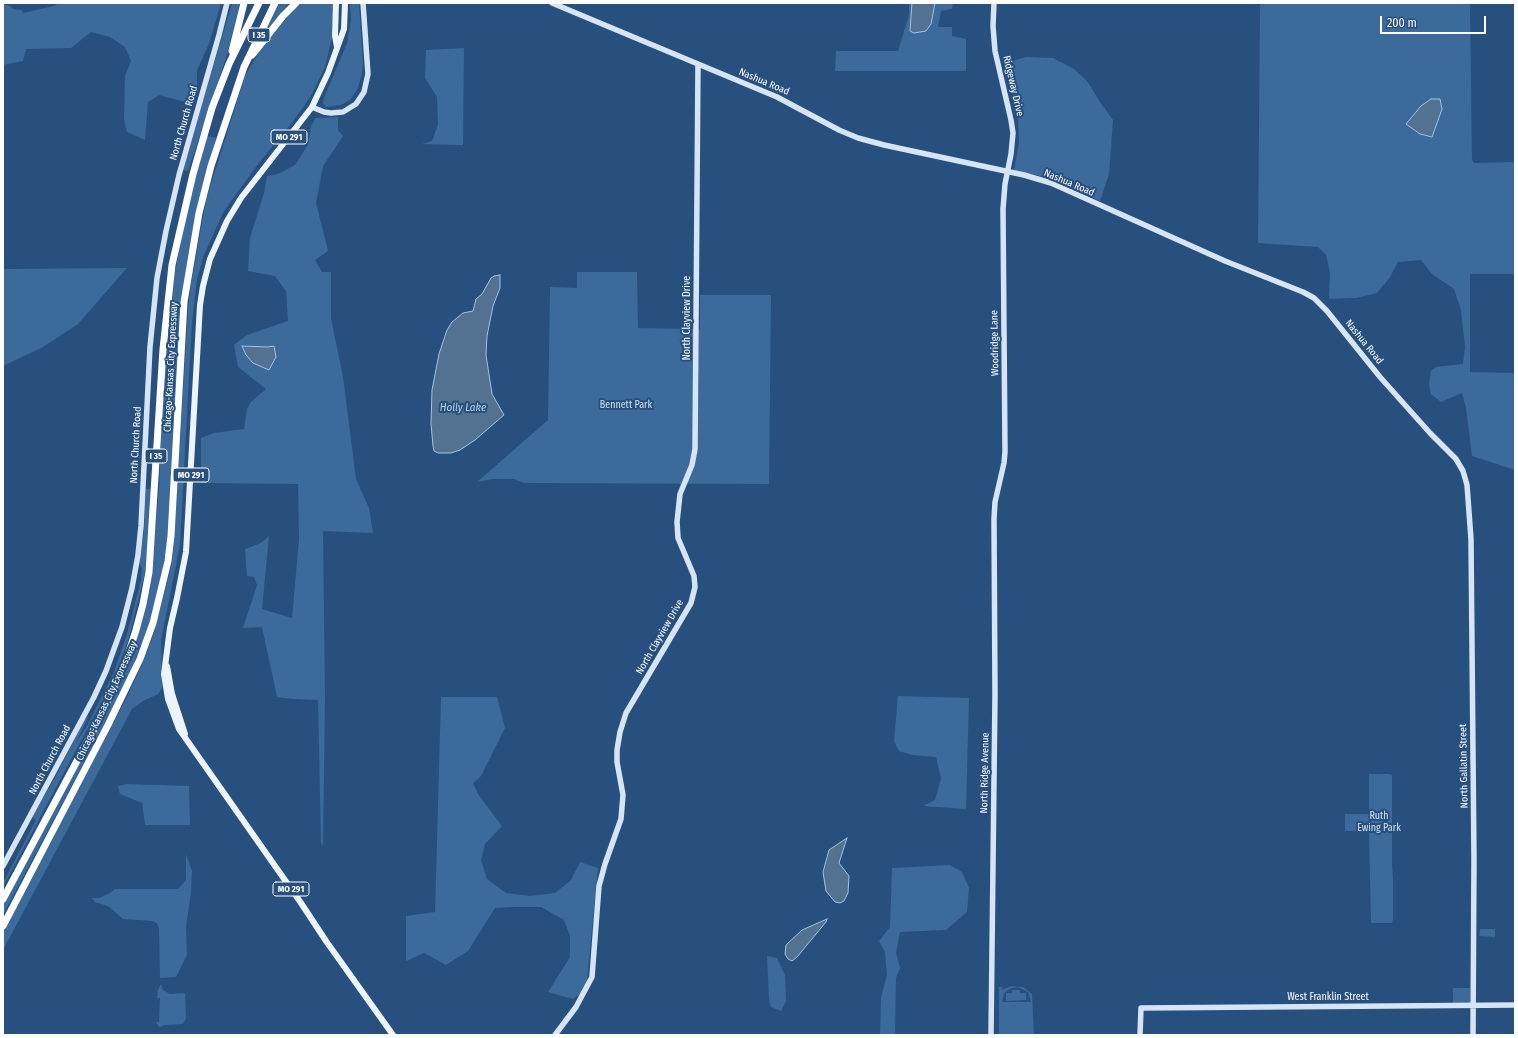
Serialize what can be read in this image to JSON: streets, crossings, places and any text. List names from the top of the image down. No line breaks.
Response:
{"streets":{"highway":["I 35","Chicago-Kansas City Expressway"],"main road":["MO 291"],"street":["Nashua Road","Ridgeway Drive","North Church Road","North Clayview Drive","Woodridge Lane","North Gallatin Street","North Ridge Avenue","West Franklin Street"]},"crossings":[["Nashua Road","Ridgeway Drive"],["Nashua Road","North Clayview Drive"],["Nashua Road","Woodridge Lane"],["Nashua Road","North Gallatin Street"],["Ridgeway Drive","Woodridge Lane"],["Woodridge Lane","North Ridge Avenue"],["North Gallatin Street","West Franklin Street"]],"water":["Holly Lake"],"parks":["Bennett Park","Ruth Ewing Park"],"scale_bar":"200 m"}
